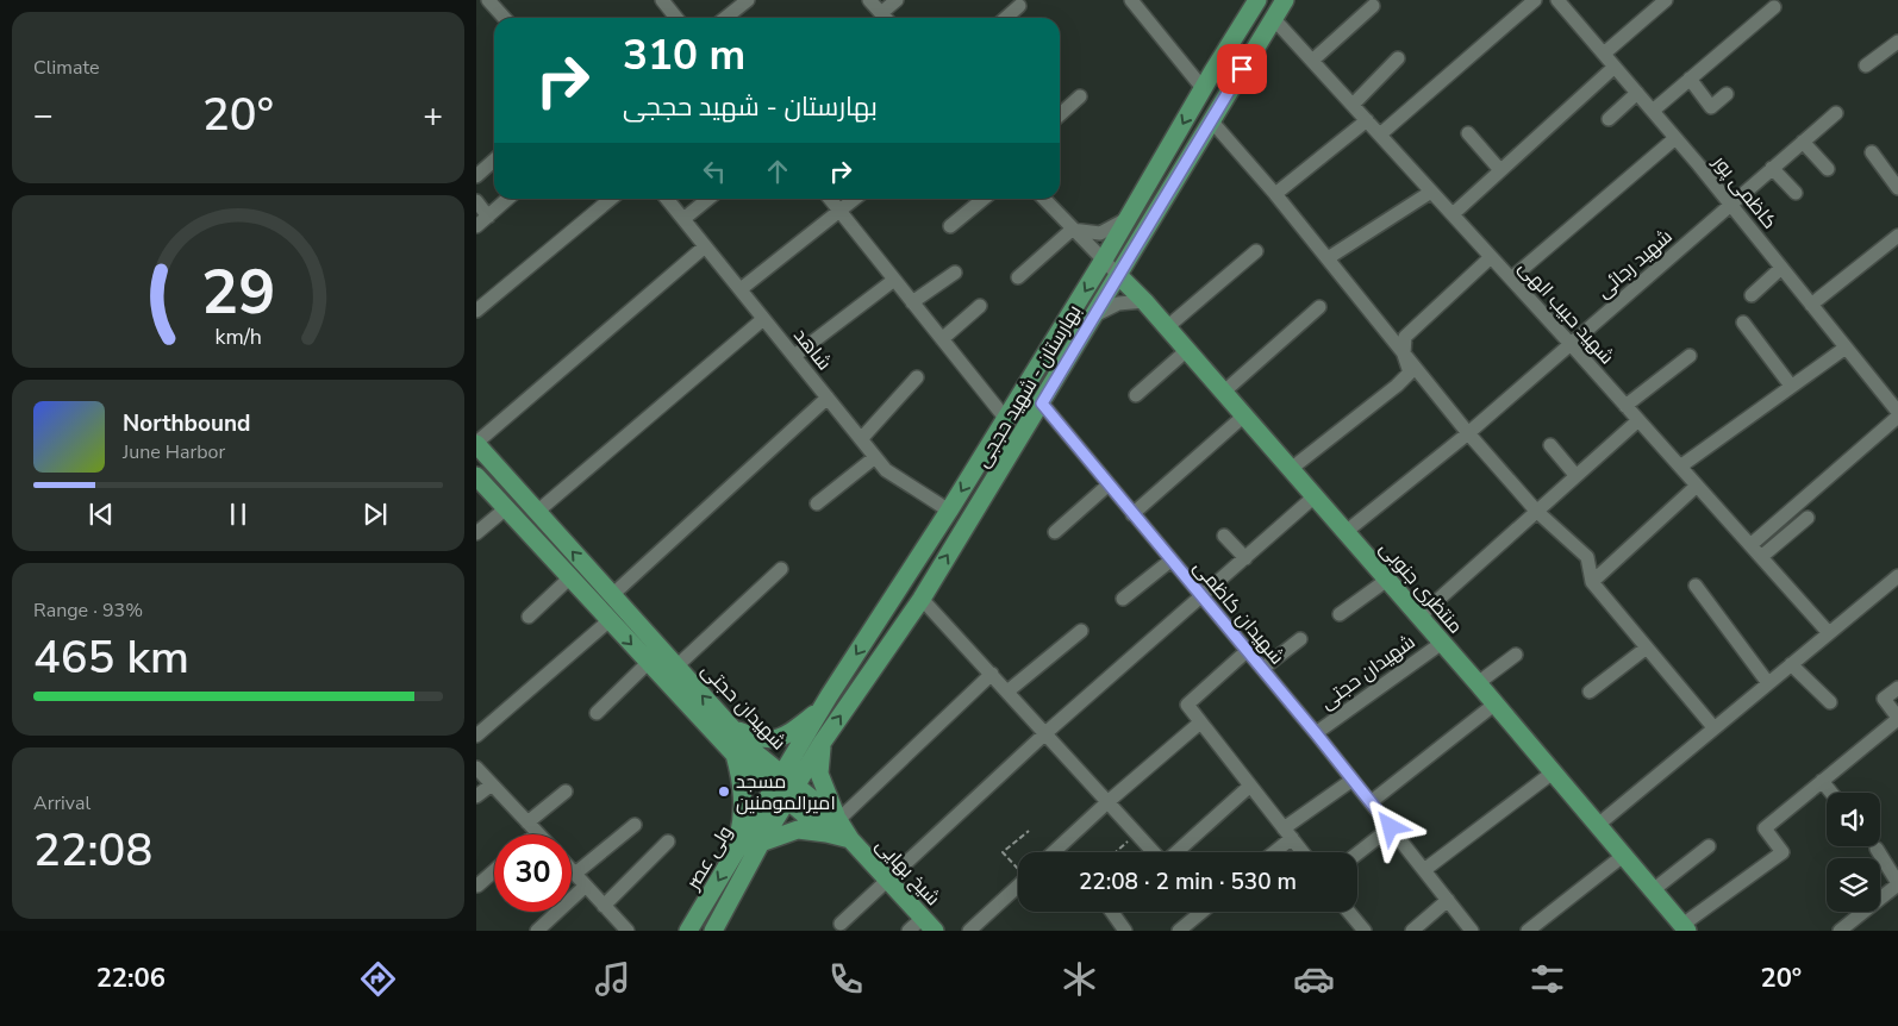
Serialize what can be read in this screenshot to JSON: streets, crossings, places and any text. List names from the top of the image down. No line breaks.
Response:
{"streets":{"main road":["بهارستان - شهید حججی","منتظری جنوبی","شهیدان حجتی","ولی عصر","شیخ بهایی"],"street":["کاظمی پور","شهید رجائی","شهید حبیب الهی","شاهد","شهیدان کاظمی"]},"crossings":[["کاظمی پور","شهید رجائی"],["شهید رجائی","شهید حبیب الهی"],["شهید رجائی","منتظری جنوبی"],["شهید حبیب الهی","بهارستان - شهید حججی"],["شاهد","بهارستان - شهید حججی"],["بهارستان - شهید حججی","منتظری جنوبی"],["بهارستان - شهید حججی","شهیدان کاظمی"],["بهارستان - شهید حججی","شهیدان حجتی"],["بهارستان - شهید حججی","ولی عصر"],["منتظری جنوبی","شهیدان حجتی"],["شهیدان کاظمی","شهیدان حجتی"],["شهیدان حجتی","ولی عصر"],["شهیدان حجتی","شیخ بهایی"]],"places":["مسجد امیرالمومنین"],"page":{"tile":["Climate",["Range · 93%","465 km"],["Arrival","22:08"]],"turn":["310 m","بهارستان - شهید حججی"],"heat":["−","20°","+"],"song":["Northbound","June Harbor"],"limit":"30","trip":"22:08 · 2 min · 530 m","tabs":["22:06","20°"],"gauge":["29","km/h"]}}
